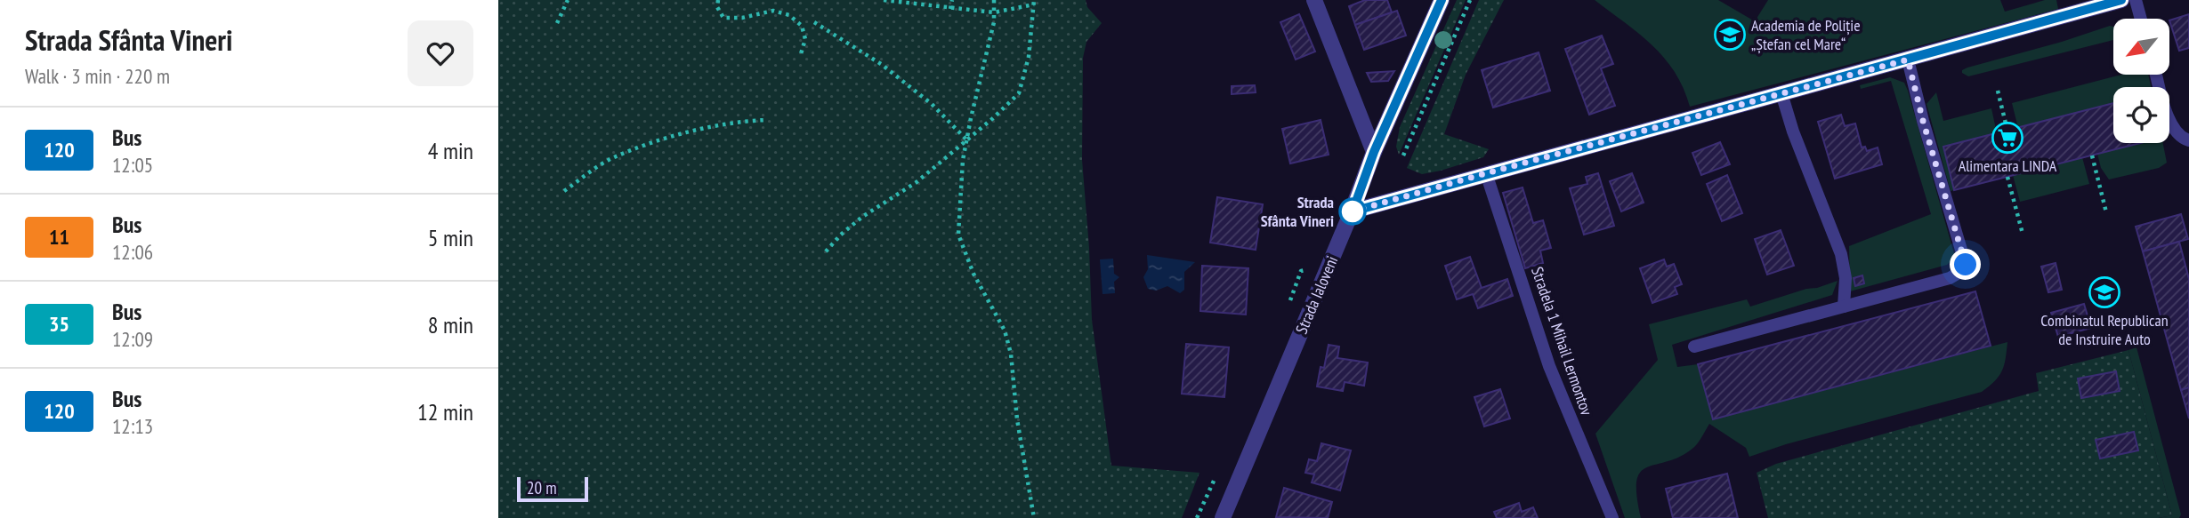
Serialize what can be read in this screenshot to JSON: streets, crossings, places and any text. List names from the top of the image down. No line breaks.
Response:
{"streets":{"street":["Strada Ialoveni"],"lane":["Stradela 1 Mihail Lermontov"]},"places":{"school or university":["Academia de Poliție „Ștefan cel Mare“","Combinatul Republican de Instruire Auto"],"supermarket":["Alimentara LINDA"],"other":["Strada Sfânta Vineri"]},"lines":["bus line 120"],"scale_bar":"20 m","north":"bottom left","page":{"heading":["Strada Sfânta Vineri","Walk · 3 min · 220 m"],"list":[{"mark":"120","name":"Bus","note":"12:05","value":"4 min"},{"mark":"11","name":"Bus","note":"12:06","value":"5 min"},{"mark":"35","name":"Bus","note":"12:09","value":"8 min"},{"mark":"120","name":"Bus","note":"12:13","value":"12 min"}],"scale":"20 m"}}
